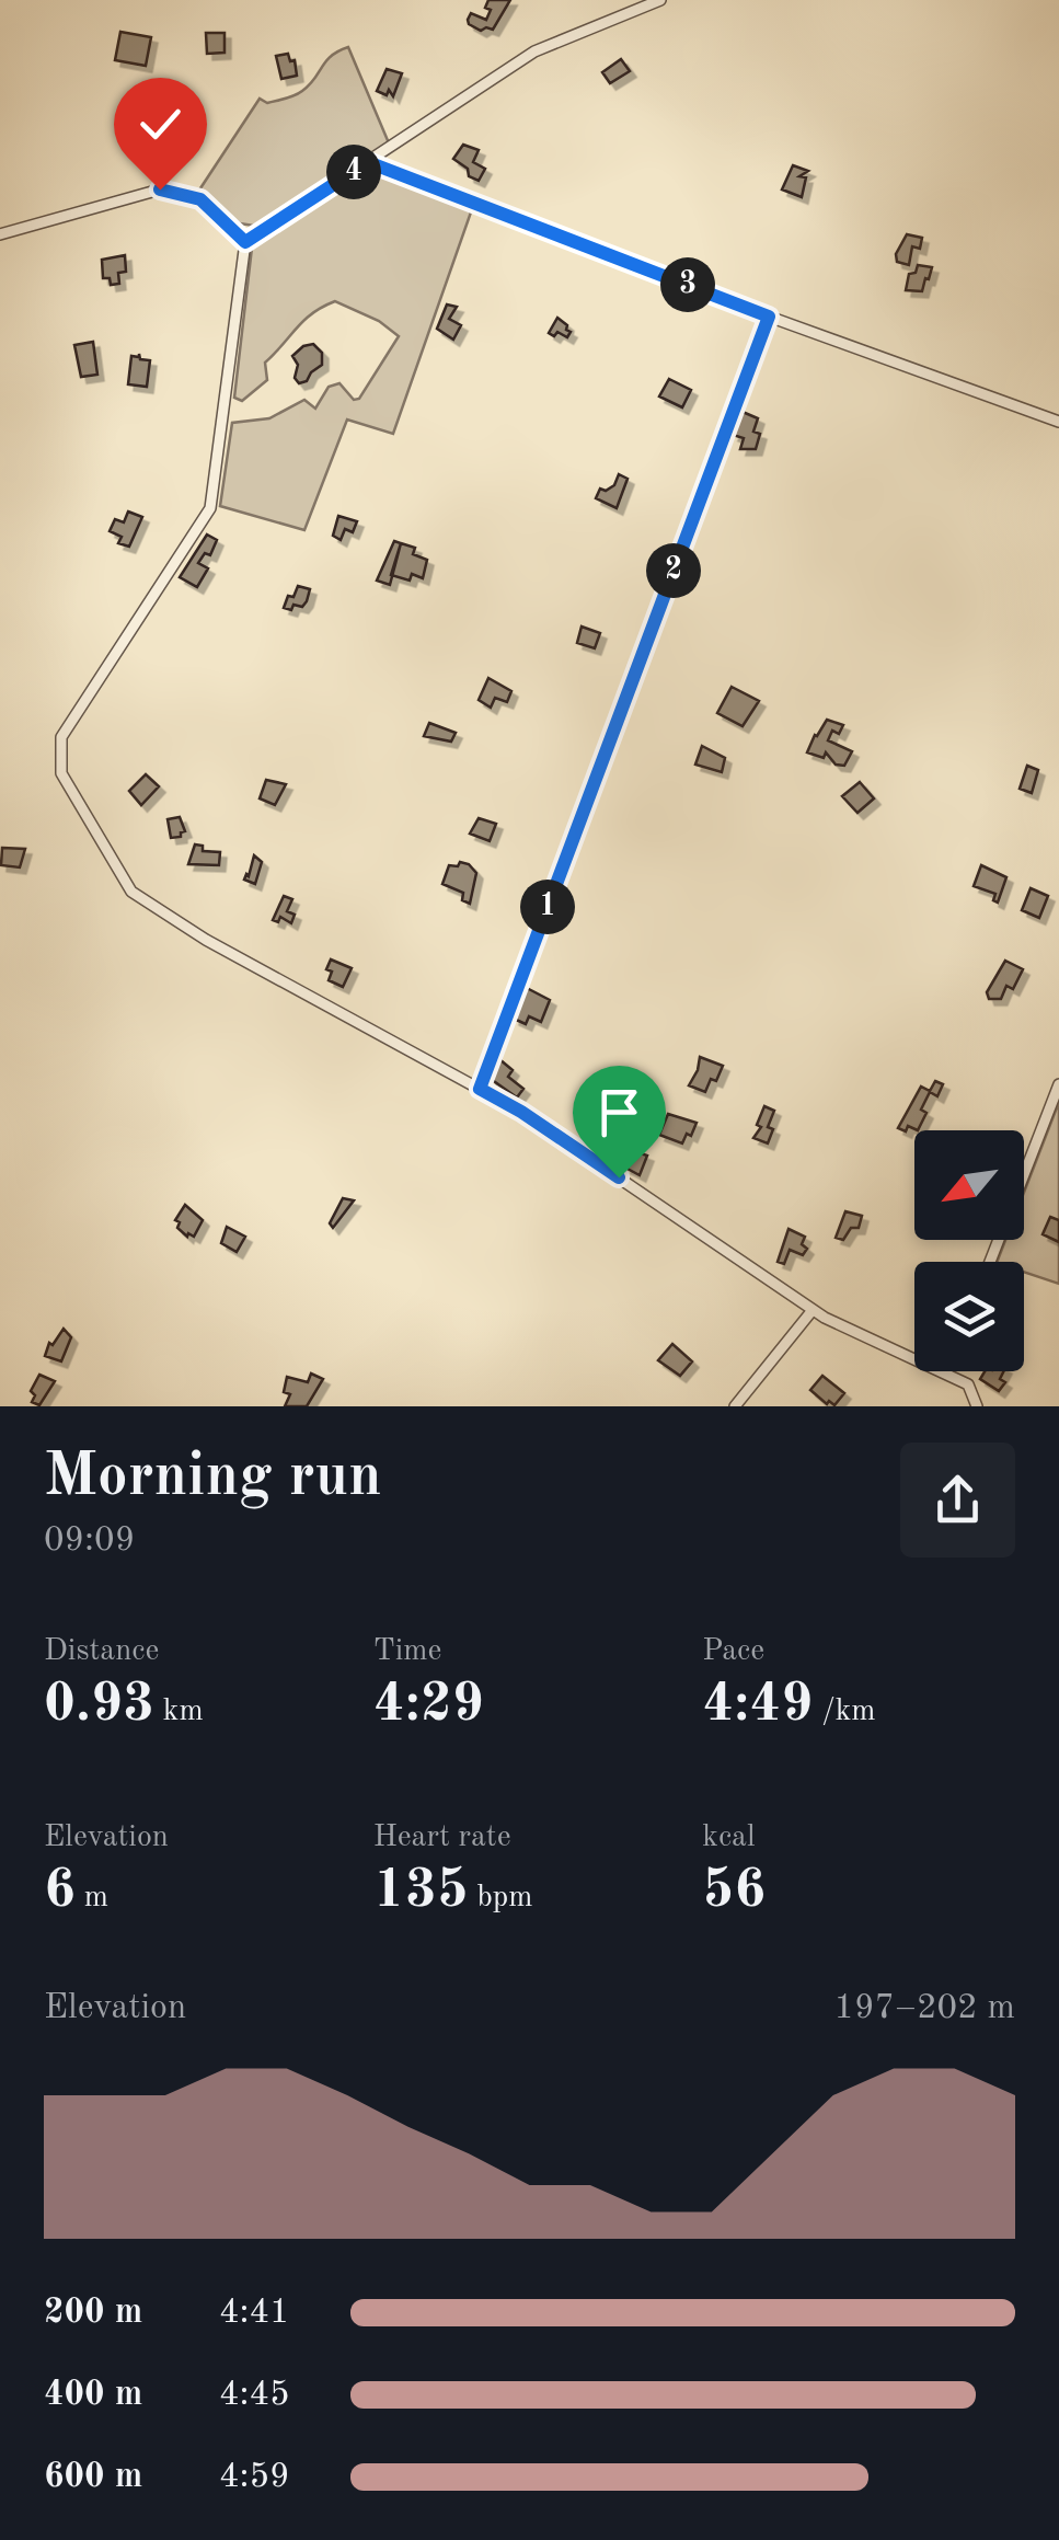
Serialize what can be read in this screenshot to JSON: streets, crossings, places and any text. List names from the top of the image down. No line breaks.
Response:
{"north":"bottom left","page":{"pins":["4","3","2","1"],"heading":["Morning run","09:09"],"stats":[["Distance","0.93 km"],["Time","4:29"],["Pace","4:49 /km"],["Elevation","6 m"],["Heart rate","135 bpm"],["kcal","56"]],"chart":["Elevation","197–202 m"],"list":[{"name":"200 m","note":"4:41"},{"name":"400 m","note":"4:45"},{"name":"600 m","note":"4:59"}]}}
